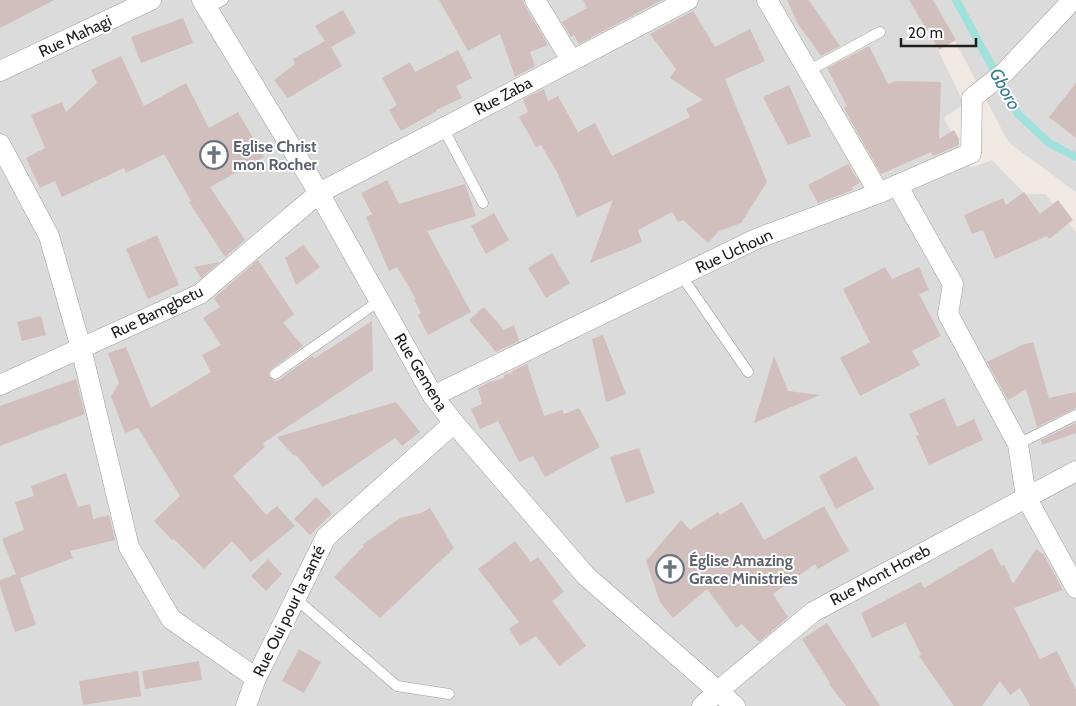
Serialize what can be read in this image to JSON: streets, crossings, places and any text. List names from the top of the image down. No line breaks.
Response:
{"streets":{"street":["Rue Mahagi","Rue Zaba","Rue Uchoun","Rue Bamgbetu","Rue Gemena","Rue Mont Horeb","Rue Oui pour la santé"]},"crossings":[["Rue Zaba","Rue Bamgbetu"],["Rue Zaba","Rue Gemena"],["Rue Uchoun","Rue Gemena"],["Rue Bamgbetu","Rue Gemena"],["Rue Gemena","Rue Mont Horeb"],["Rue Gemena","Rue Oui pour la santé"]],"water":["Gboro"],"places":{"church":["Eglise Christ mon Rocher","Église Amazing Grace Ministries"]},"scale_bar":"20 m"}
